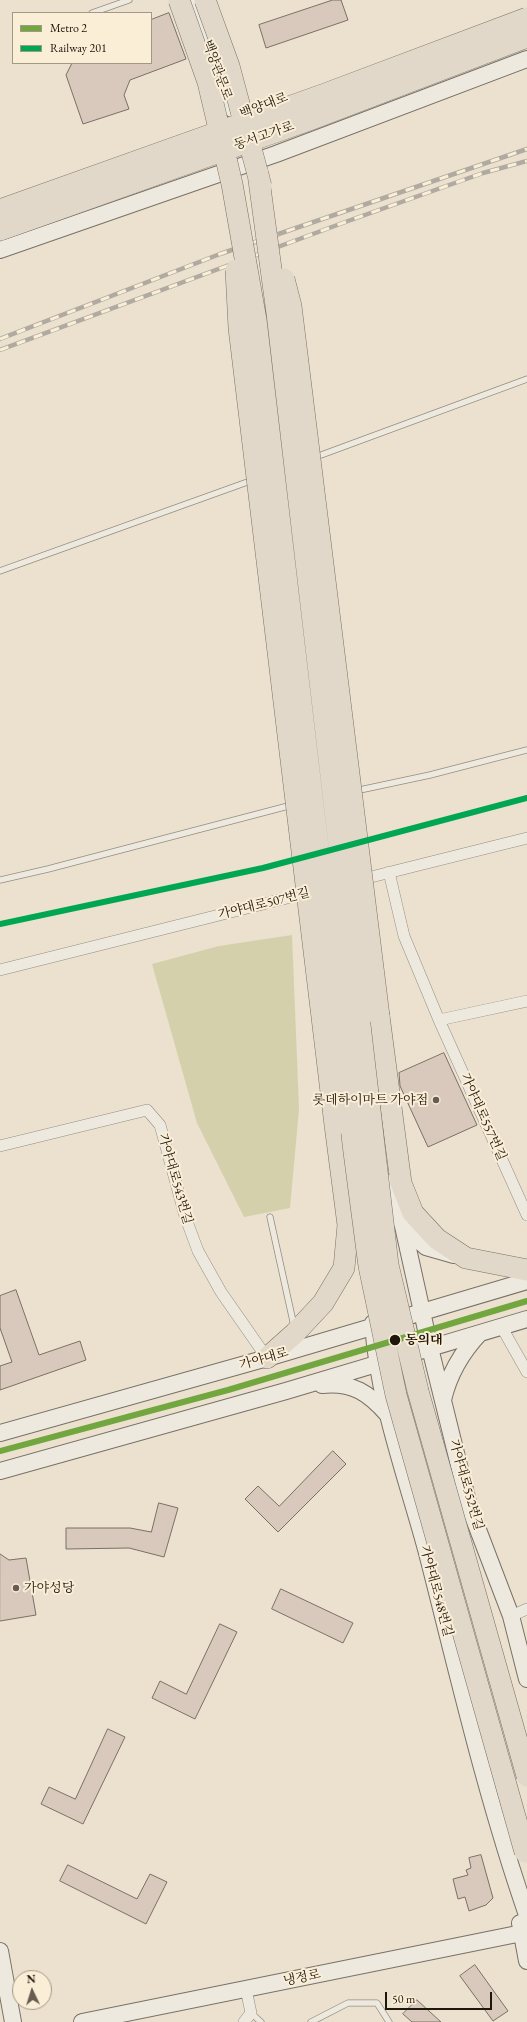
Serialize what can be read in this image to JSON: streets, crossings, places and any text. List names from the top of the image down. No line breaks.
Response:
{"streets":{"highway":["동서고가로"],"main road":["백양관문로","백양대로","가야대로","가야대로552번길","가야대로548번길","냉정로"],"street":["가야대로507번길","가야대로557번길","가야대로543번길"]},"crossings":[["백양관문로","백양대로"],["가야대로507번길","가야대로557번길"],["가야대로543번길","가야대로"],["가야대로","가야대로552번길"],["가야대로","가야대로548번길"],["가야대로548번길","냉정로"]],"places":["롯데하이마트 가야점","동의대","가야성당"],"lines":["rail line 201","metro line 2"],"legend":["Metro 2","Railway 201"],"scale_bar":"50 m","north":"top"}
